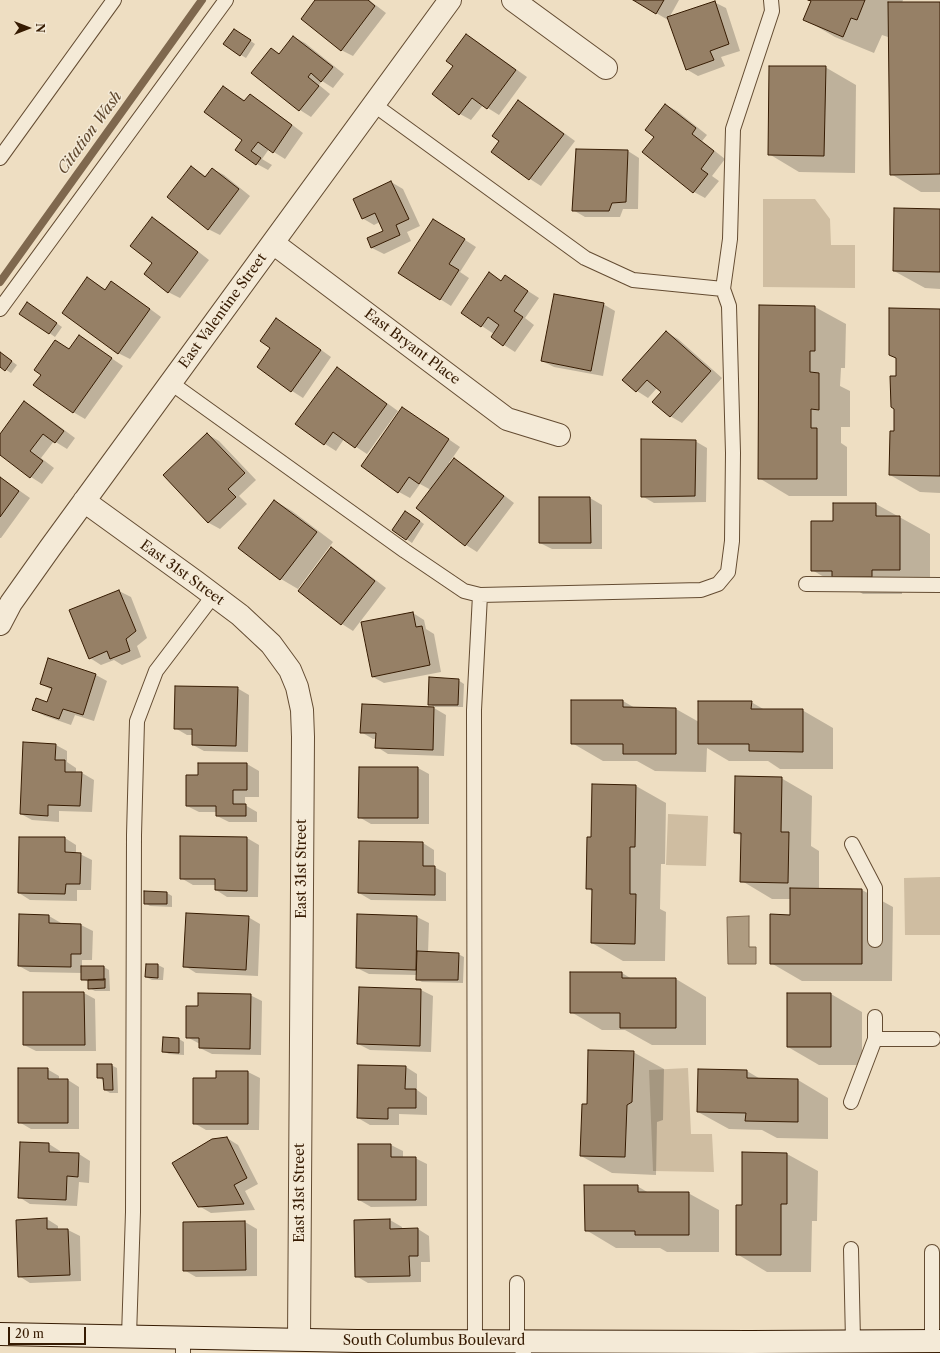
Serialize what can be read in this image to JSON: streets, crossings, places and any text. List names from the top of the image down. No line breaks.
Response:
{"streets":{"street":["East Valentine Street","East Bryant Place","East 31st Street","South Columbus Boulevard"]},"crossings":[["East Valentine Street","East Bryant Place"],["East Valentine Street","East 31st Street"],["East 31st Street","South Columbus Boulevard"]],"water":["Citation Wash"],"scale_bar":"20 m","north":"right"}
